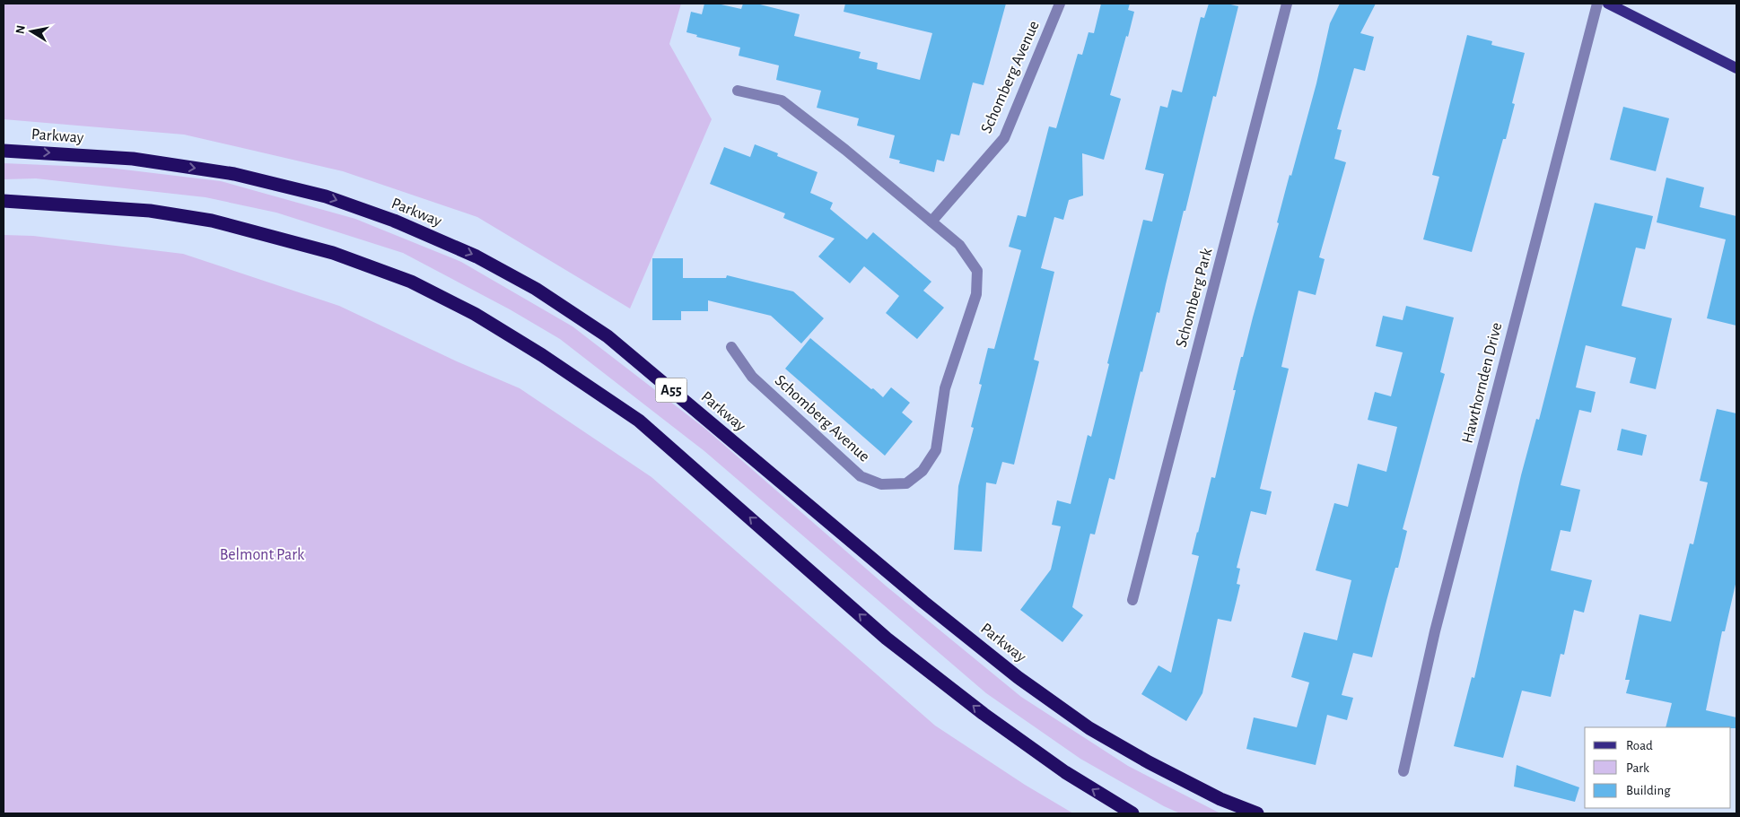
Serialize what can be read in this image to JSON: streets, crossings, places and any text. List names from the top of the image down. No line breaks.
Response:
{"streets":{"highway":["Parkway","A55"],"street":["Schomberg Avenue","Schomberg Park","Hawthornden Drive"]},"parks":["Belmont Park"],"legend":["Road","Park","Building"],"north":"left"}
